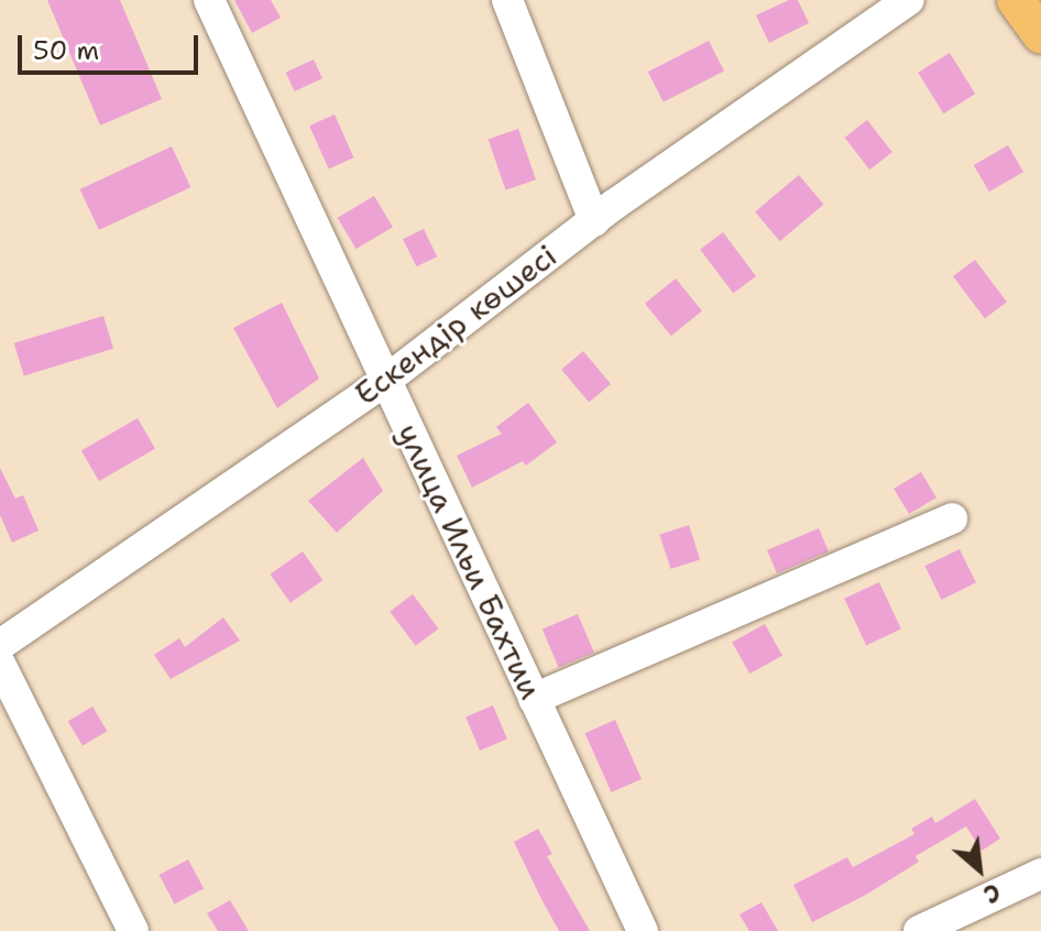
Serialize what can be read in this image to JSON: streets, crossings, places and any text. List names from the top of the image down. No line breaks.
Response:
{"streets":{"street":["Ескендір көшесі","улица Ильи Бахтии"]},"crossings":[["Ескендір көшесі","улица Ильи Бахтии"]],"scale_bar":"50 m","north":"bottom right"}
